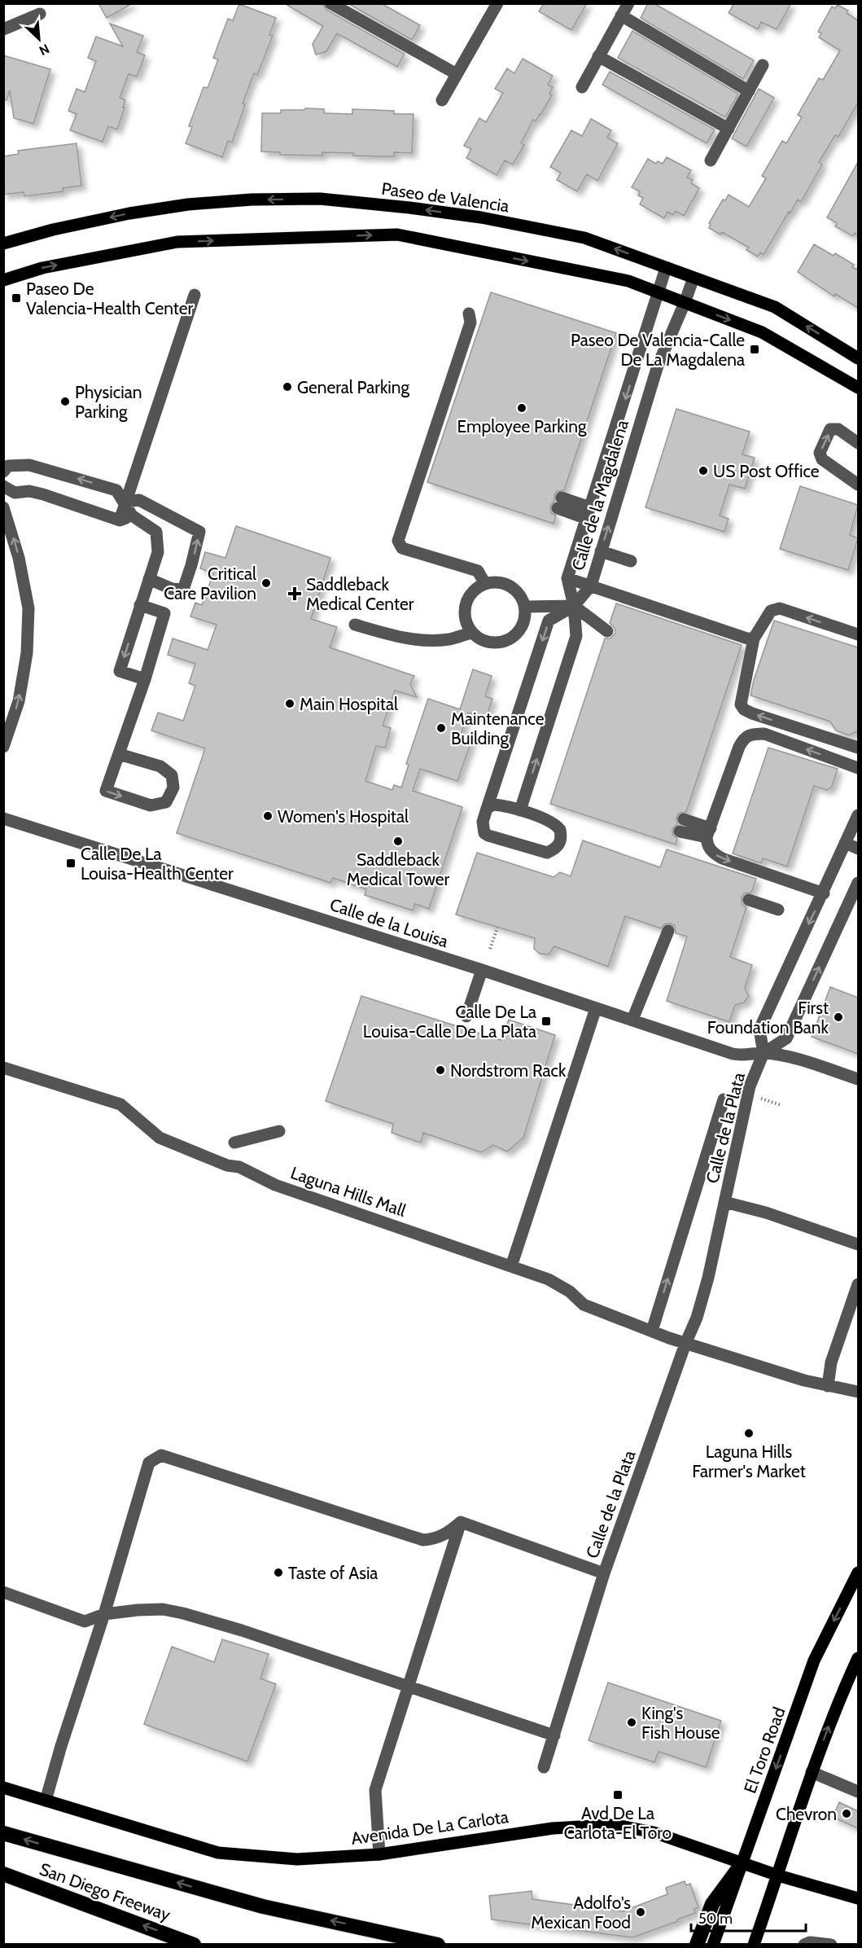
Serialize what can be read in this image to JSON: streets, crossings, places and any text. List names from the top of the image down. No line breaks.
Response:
{"streets":{"highway":["San Diego Freeway"],"main road":["Paseo de Valencia","El Toro Road","Avenida De La Carlota"],"street":["Calle de la Magdalena","Calle de la Louisa","Calle de la Plata","Laguna Hills Mall"]},"crossings":[["Paseo de Valencia","Calle de la Magdalena"],["Calle de la Louisa","Calle de la Plata"],["Calle de la Plata","Laguna Hills Mall"],["El Toro Road","Avenida De La Carlota"]],"places":{"transit":["Paseo De Valencia-Health Center","Paseo De Valencia-Calle De La Magdalena","Calle De La Louisa-Health Center","Calle De La Louisa-Calle De La Plata","Avd De La Carlota-El Toro"],"other":["General Parking","Physician Parking","Employee Parking","US Post Office","Critical Care Pavilion","Main Hospital","Maintenance Building","Women's Hospital","Saddleback Medical Tower","First Foundation Bank","Nordstrom Rack","Laguna Hills Farmer's Market","Taste of Asia","King's Fish House","Chevron","Adolfo's Mexican Food"],"health":["Saddleback Medical Center"]},"scale_bar":"50 m","north":"bottom right"}
